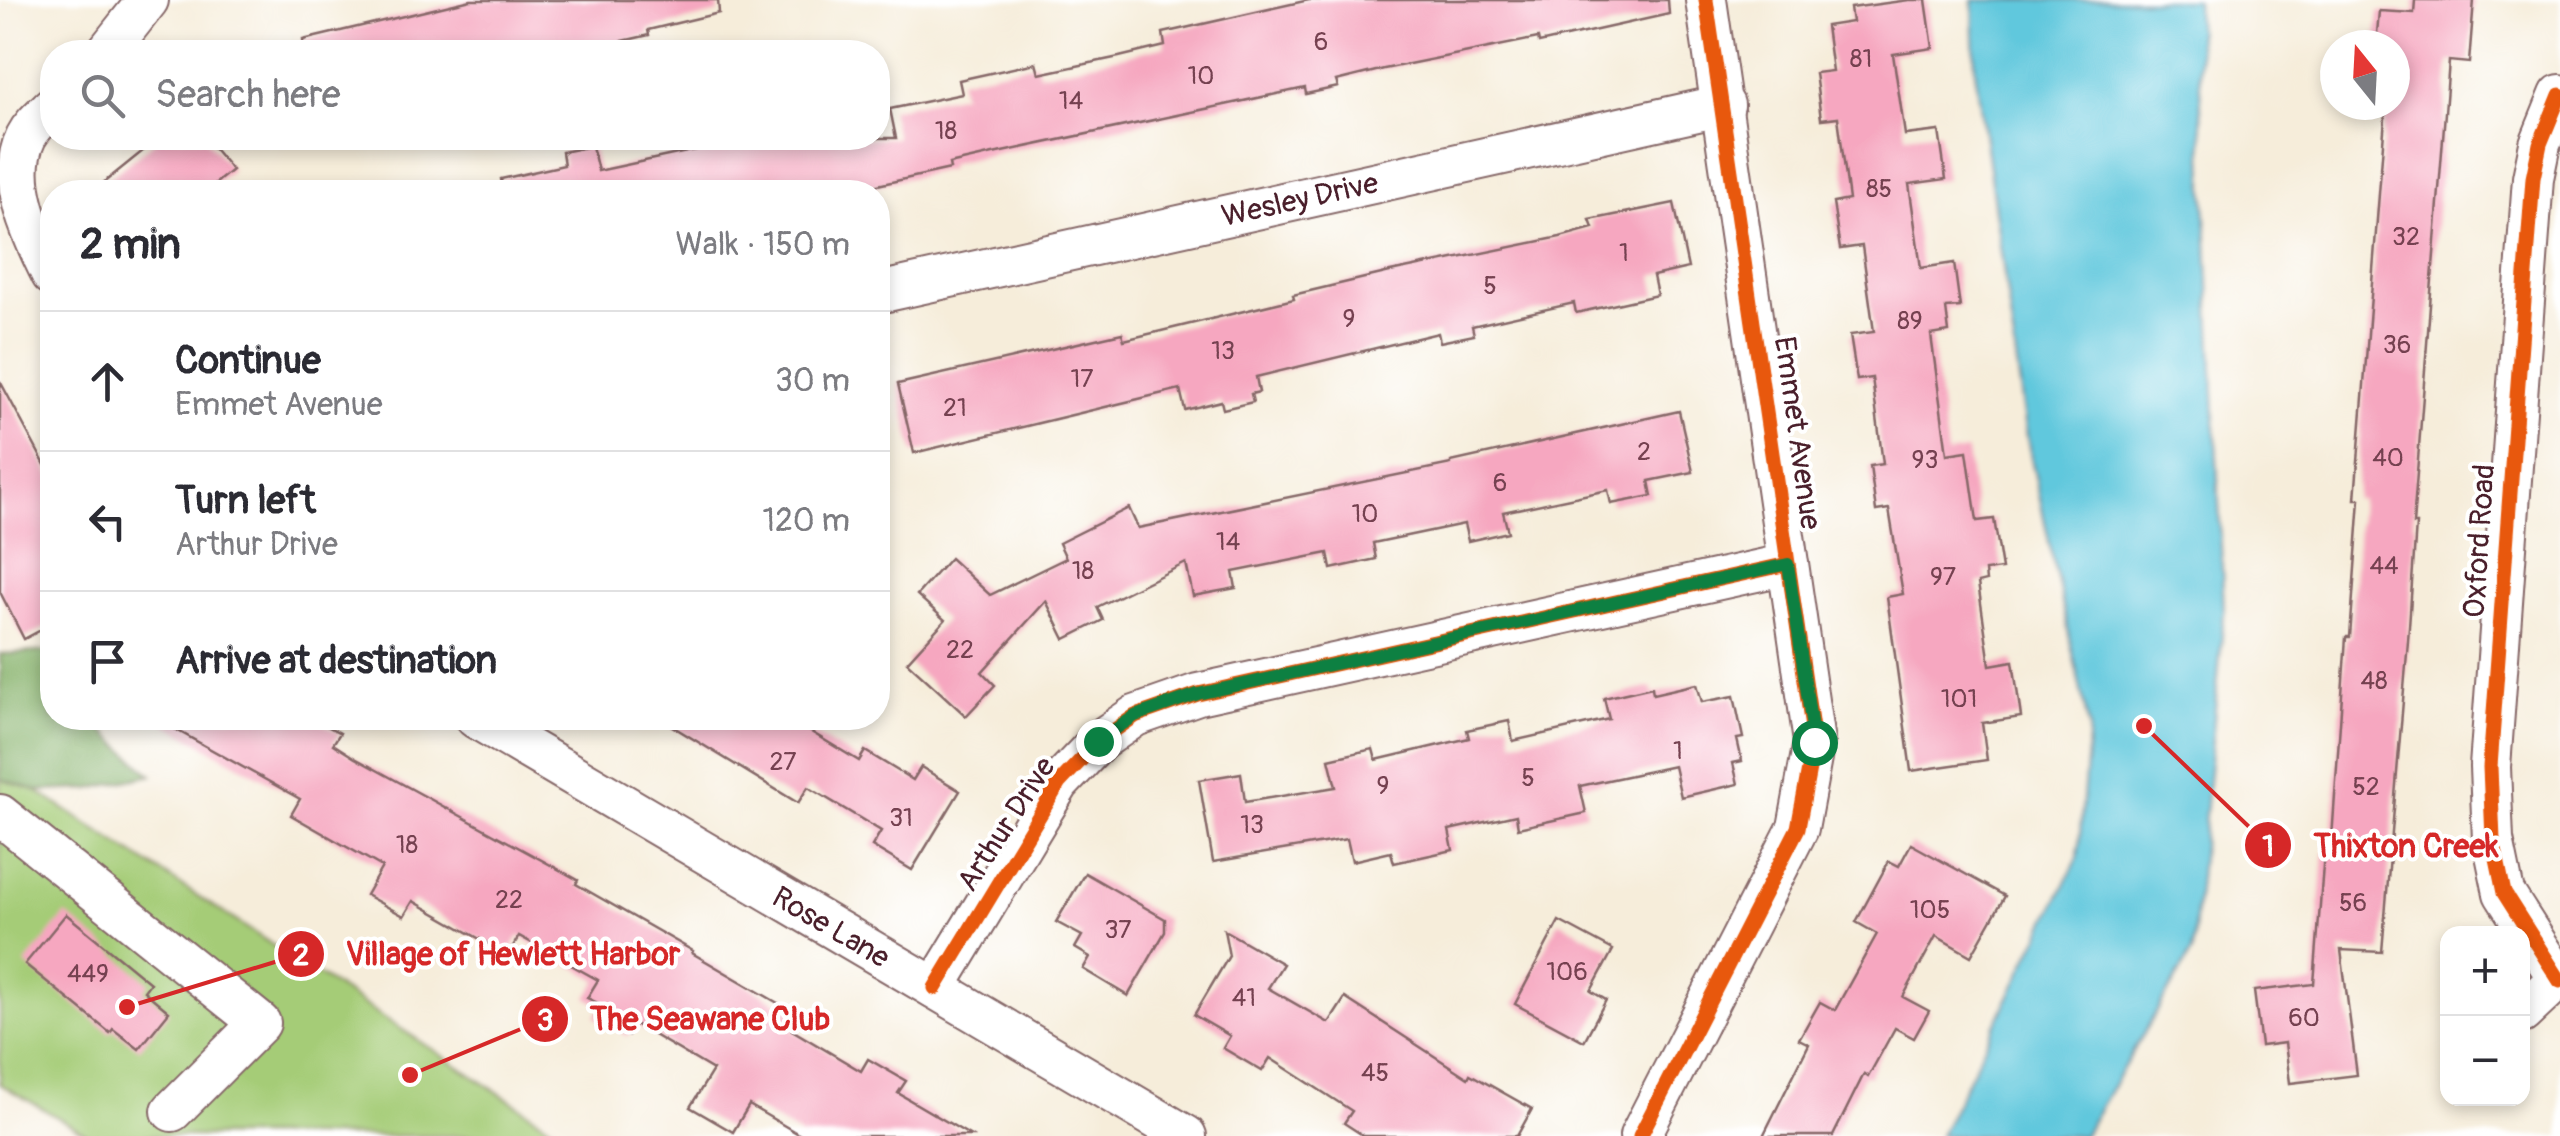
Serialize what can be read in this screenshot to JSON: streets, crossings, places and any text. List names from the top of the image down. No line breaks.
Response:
{"streets":{"street":["Wesley Drive","Emmet Avenue","Oxford Road","Arthur Drive","Rose Lane"]},"crossings":[["Wesley Drive","Emmet Avenue"],["Emmet Avenue","Arthur Drive"],["Arthur Drive","Rose Lane"]],"places":["Thixton Creek","Village of Hewlett Harbor","The Seawane Club"],"house_numbers":["6","81","10","14","18","85","32","1","5","9","89","36","13","17","21","2","40","93","6","10","14","44","18","97","22","48","101","1","27","5","9","52","31","13","18","22","56","105","37","106","449","41","60","45"],"north":"top","page":{"search":"Search here","heading":["2 min","Walk · 150 m"],"list":[["Continue","Emmet Avenue","30 m"],["Turn left","Arthur Drive","120 m"],"Arrive at destination"],"map_buttons":["+","−"]}}
